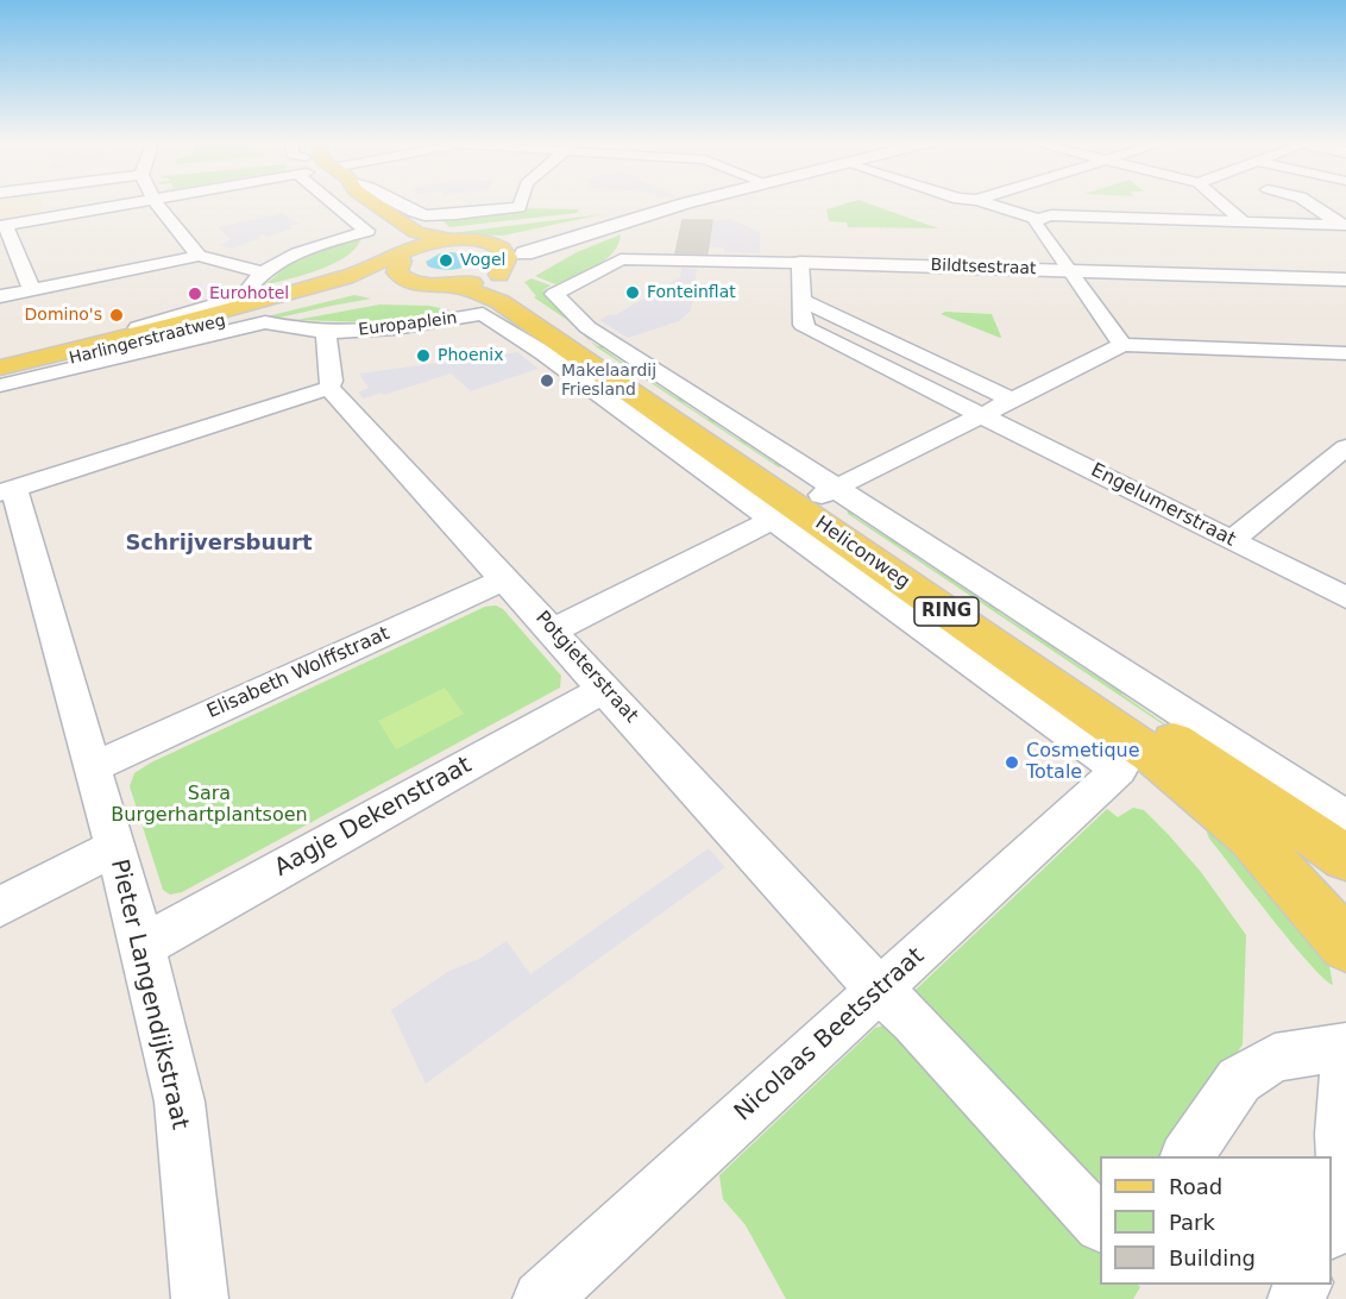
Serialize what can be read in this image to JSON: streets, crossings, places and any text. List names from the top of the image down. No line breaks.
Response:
{"streets":{"main road":["Bildtsestraat","Europaplein","Harlingerstraatweg","Heliconweg","RING"],"street":["Engelumerstraat","Potgieterstraat","Elisabeth Wolffstraat","Aagje Dekenstraat","Pieter Langendijkstraat","Nicolaas Beetsstraat"]},"crossings":[["Bildtsestraat","Engelumerstraat"],["Bildtsestraat","Heliconweg"],["Europaplein","Harlingerstraatweg"],["Europaplein","Heliconweg"],["Heliconweg","Nicolaas Beetsstraat"],["Potgieterstraat","Elisabeth Wolffstraat"],["Potgieterstraat","Aagje Dekenstraat"],["Potgieterstraat","Nicolaas Beetsstraat"],["Elisabeth Wolffstraat","Pieter Langendijkstraat"],["Aagje Dekenstraat","Pieter Langendijkstraat"]],"districts":["Schrijversbuurt"],"parks":["Sara Burgerhartplantsoen"],"places":["Vogel","Fonteinflat","Eurohotel","Domino's","Phoenix","Makelaardij Friesland","Cosmetique Totale"],"legend":["Road","Park","Building"]}
